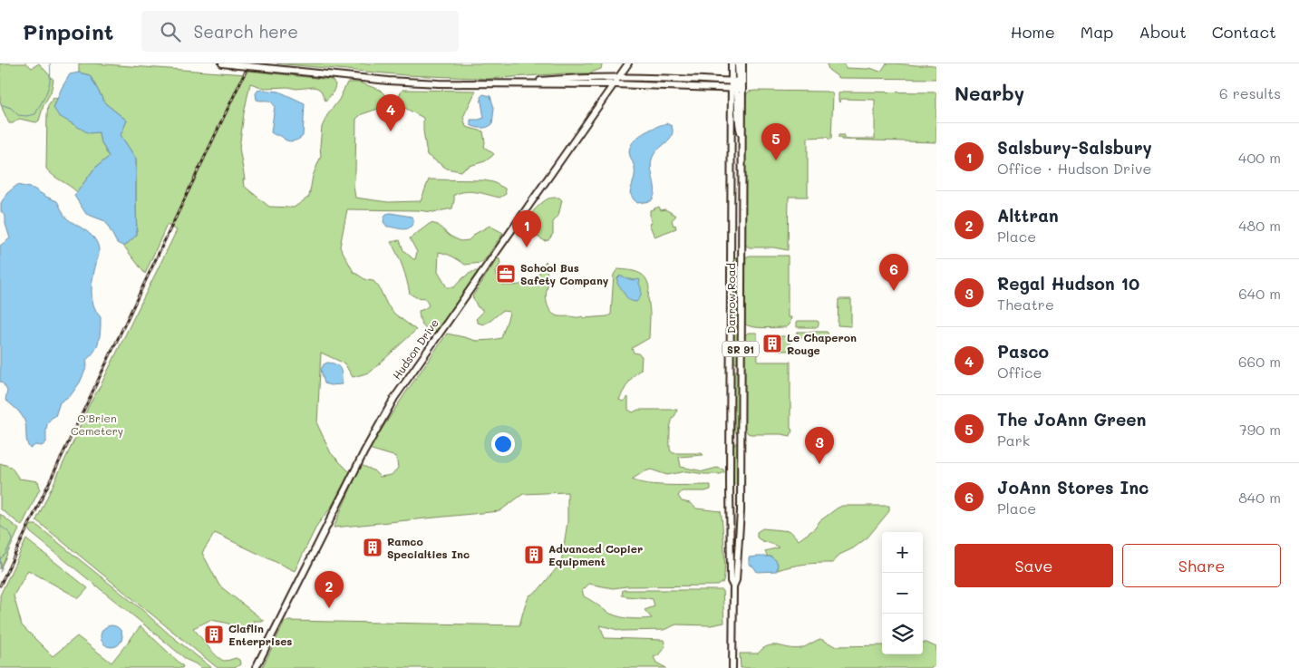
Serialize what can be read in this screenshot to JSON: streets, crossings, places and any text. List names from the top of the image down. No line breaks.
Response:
{"streets":{"main road":["Darrow Road","Hudson Drive","SR 91"]},"parks":["O'Brien Cemetery"],"places":{"office":["School Bus Safety Company"],"building":["Le Chaperon Rouge","Ramco Specialties Inc","Advanced Copier Equipment","Claflin Enterprises"]},"page":{"header":"Pinpoint","search":"Search here","nav":["Home","Map","About","Contact"],"heading":["Nearby","6 results"],"pins":["4","5","1","6","3","2"],"list":[{"mark":"1","name":"Salsbury-Salsbury","note":"Office · Hudson Drive","value":"400 m"},{"mark":"2","name":"Alttran","note":"Place","value":"480 m"},{"mark":"3","name":"Regal Hudson 10","note":"Theatre","value":"640 m"},{"mark":"4","name":"Pasco","note":"Office","value":"660 m"},{"mark":"5","name":"The JoAnn Green","note":"Park","value":"790 m"},{"mark":"6","name":"JoAnn Stores Inc","note":"Place","value":"840 m"}],"buttons":["Save","Share"],"map_buttons":["+","−"]}}
